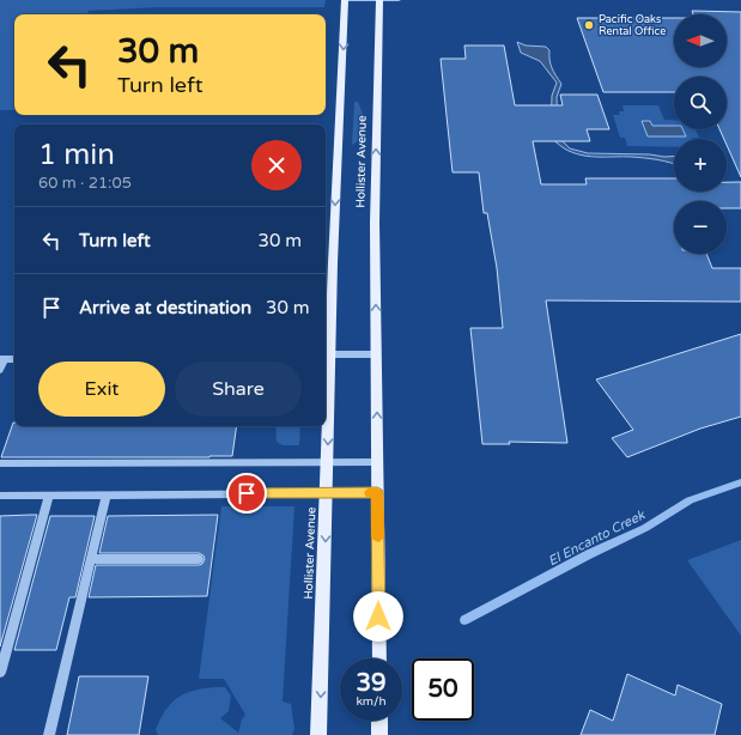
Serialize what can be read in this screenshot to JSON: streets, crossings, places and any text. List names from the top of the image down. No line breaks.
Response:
{"streets":{"main road":["Hollister Avenue"]},"water":["El Encanto Creek"],"places":["Pacific Oaks Rental Office"],"north":"left","page":{"map_buttons":["+","−"],"turn":["30 m","Turn left"],"heading":["1 min","60 m · 21:05"],"list":[{"name":"Turn left","value":"30 m"},{"name":"Arrive at destination","value":"30 m"}],"buttons":["Exit","Share"],"speed":"39 km/h","limit":"50"}}
